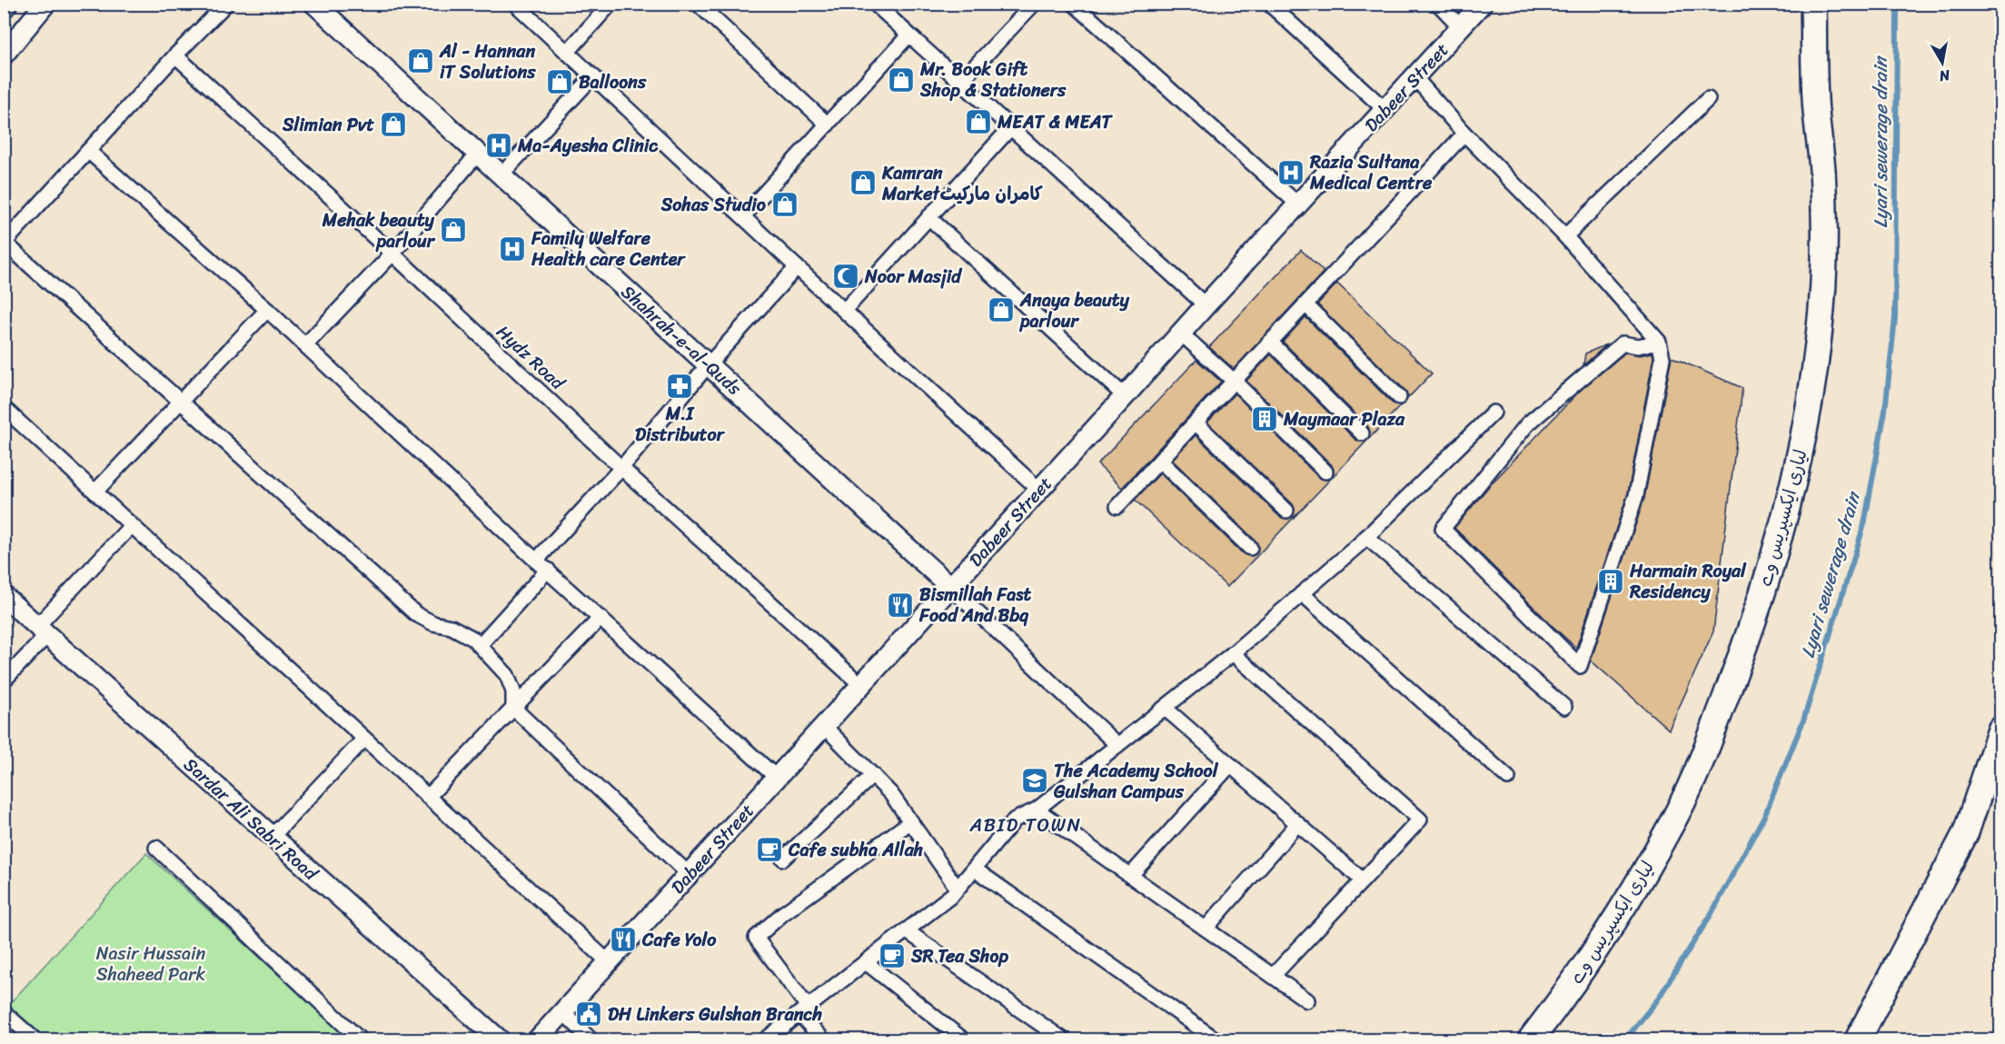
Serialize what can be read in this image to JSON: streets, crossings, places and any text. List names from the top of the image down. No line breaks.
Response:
{"streets":{"highway":["لیاری ایکسپریس وے"],"street":["Dabeer Street","Shahrah-e-al-Quds","Hydz Road","Sardar Ali Sabri Road"]},"crossings":[["Dabeer Street","Shahrah-e-al-Quds"],["Dabeer Street","Hydz Road"]],"districts":["ABID TOWN"],"water":["Lyari sewerage drain"],"parks":["Nasir Hussain Shaheed Park"],"places":{"shop":["Al - Hannan iT Solutions","Mr. Book Gift Shop & Stationers","Balloons","MEAT & MEAT","Slimian Pvt","Kamran Marketکامران مارکیٹ","Sohas Studio","Mehak beauty parlour","Anaya beauty parlour"],"hospital":["Ma-Ayesha Clinic","Razia Sultana Medical Centre","Family Welfare Health care Center"],"mosque":["Noor Masjid"],"pharmacy":["M.I Distributor"],"building":["Maymaar Plaza","Harmain Royal Residency"],"restaurant":["Bismillah Fast Food And Bbq","Cafe Yolo"],"school or university":["The Academy School Gulshan Campus"],"cafe":["Cafe subha Allah","SR Tea Shop"],"public building":["DH Linkers Gulshan Branch"]},"north":"bottom"}
